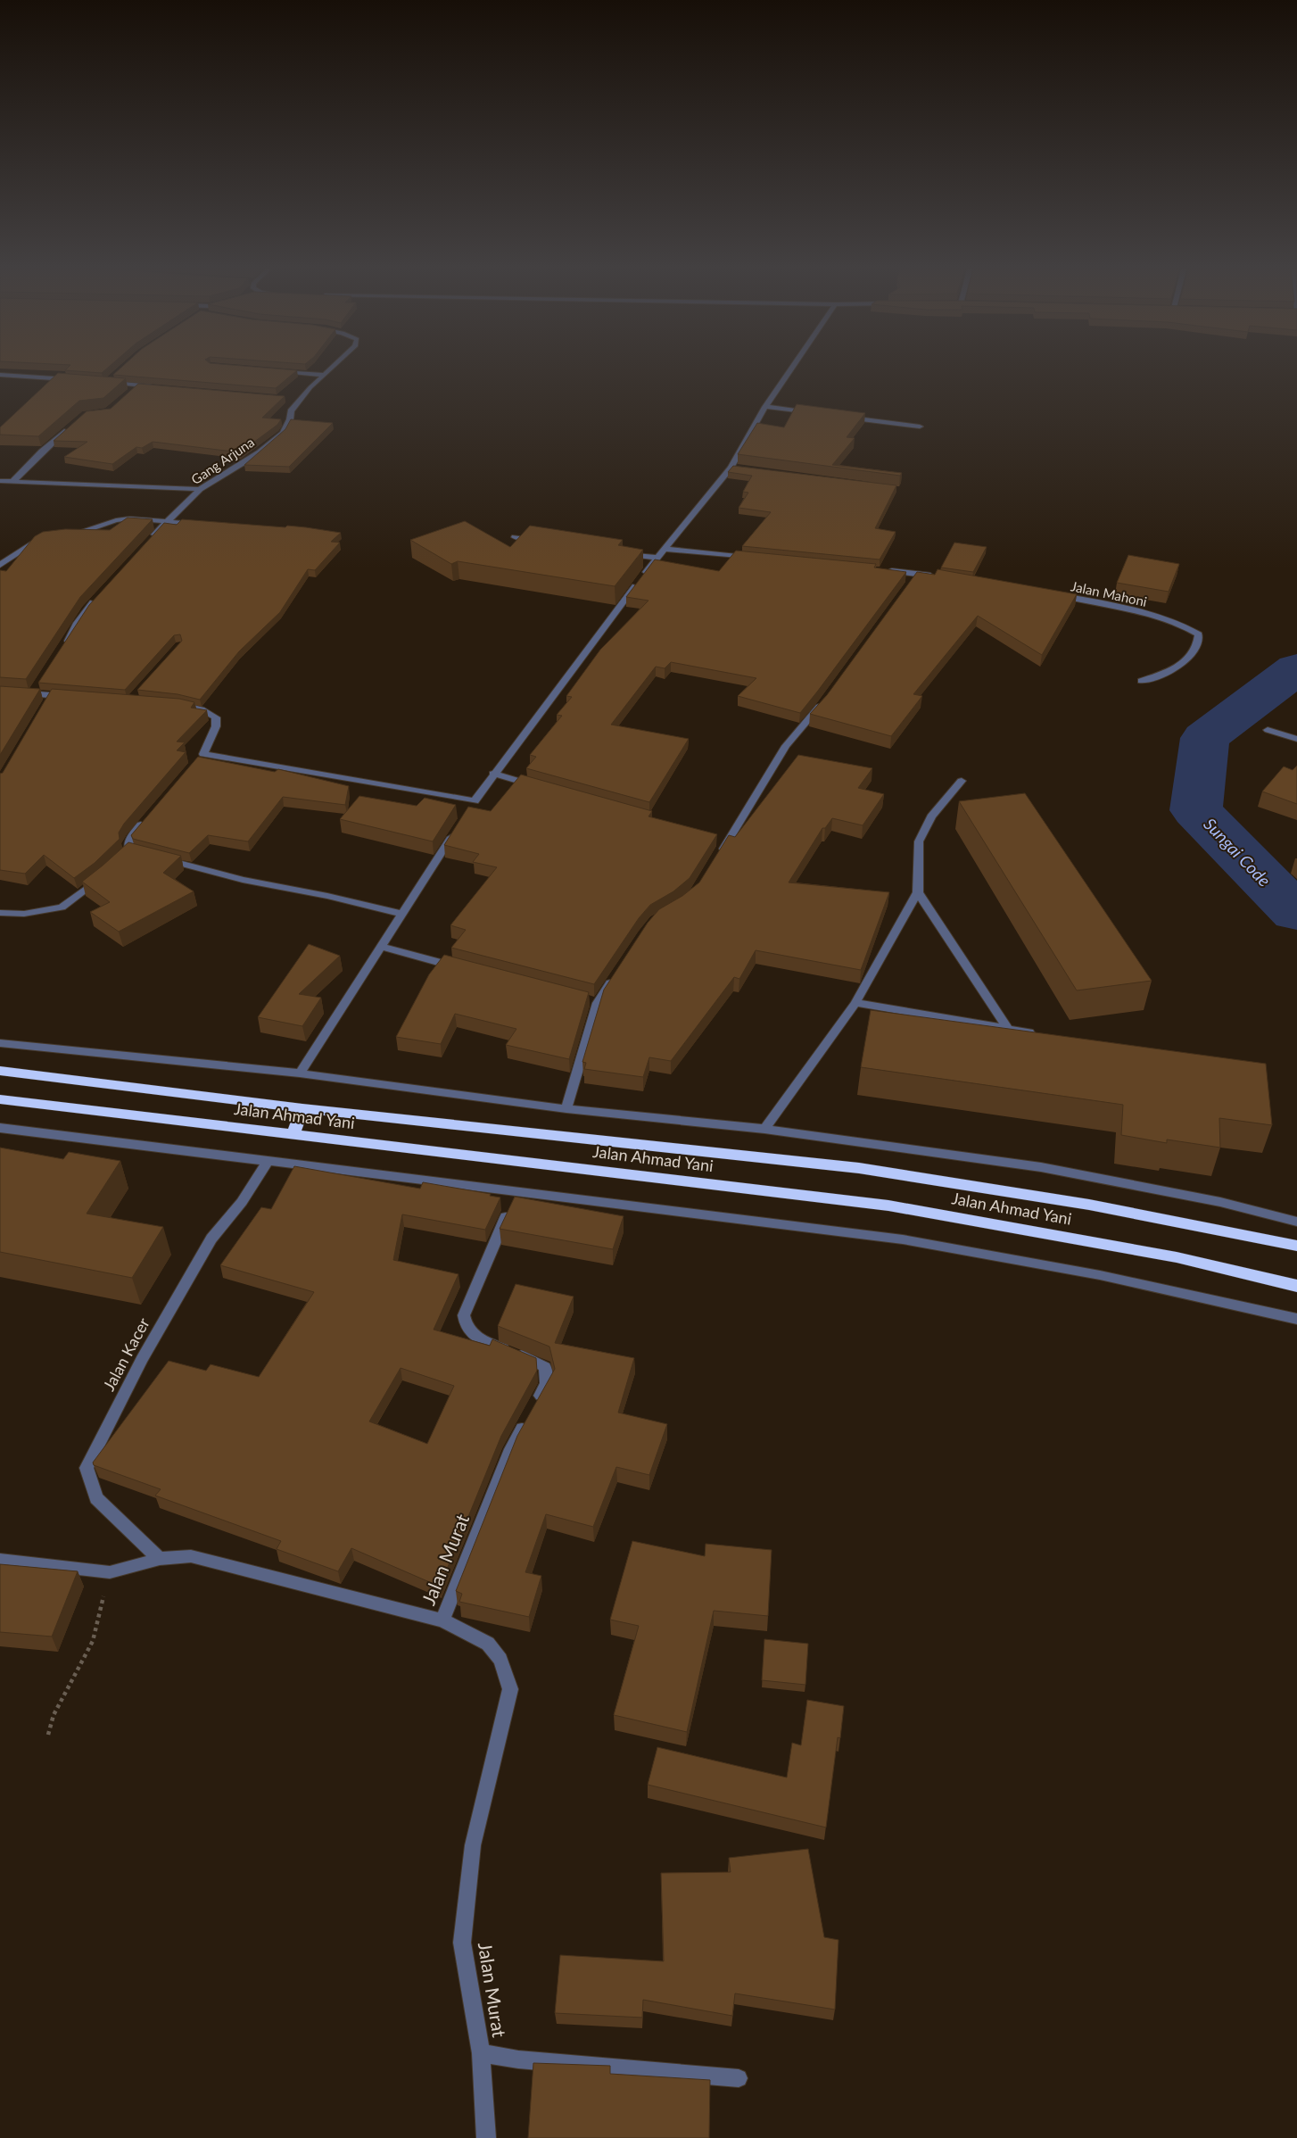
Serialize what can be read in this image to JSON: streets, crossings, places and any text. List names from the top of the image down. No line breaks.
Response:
{"streets":{"highway":["Jalan Ahmad Yani"],"street":["Gang Arjuna","Jalan Mahoni","Jalan Kacer","Jalan Murat"]},"water":["Sungai Code"]}
